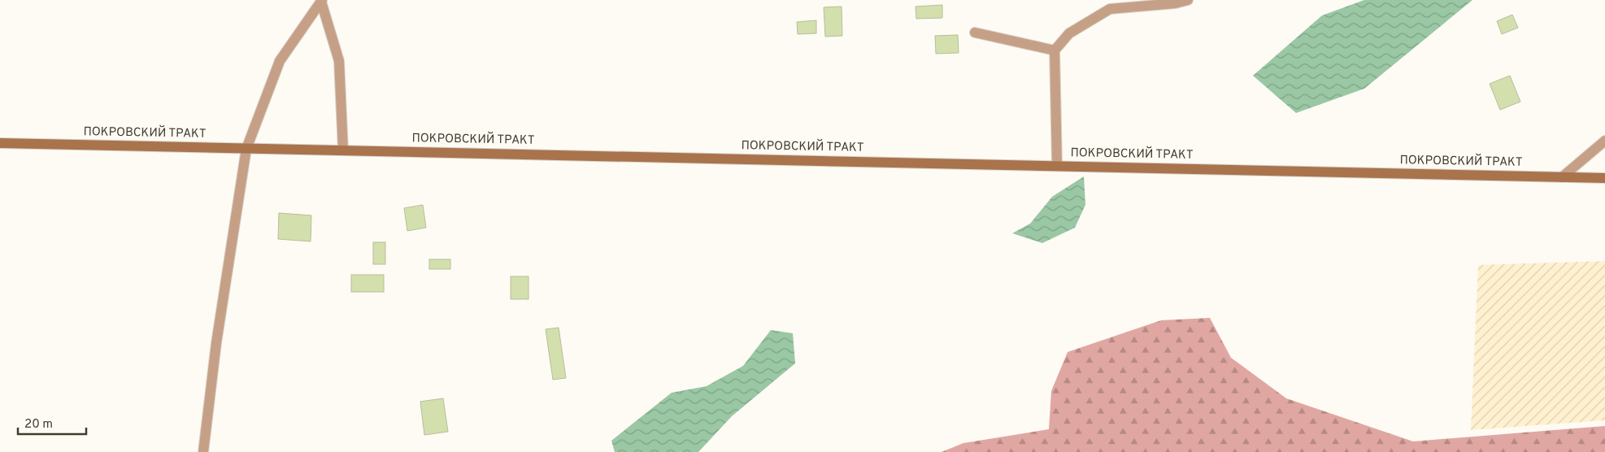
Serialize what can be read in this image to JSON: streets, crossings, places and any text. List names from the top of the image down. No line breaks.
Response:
{"streets":{"main road":["ПОКРОВСКИЙ ТРАКТ"]},"scale_bar":"20 m"}
